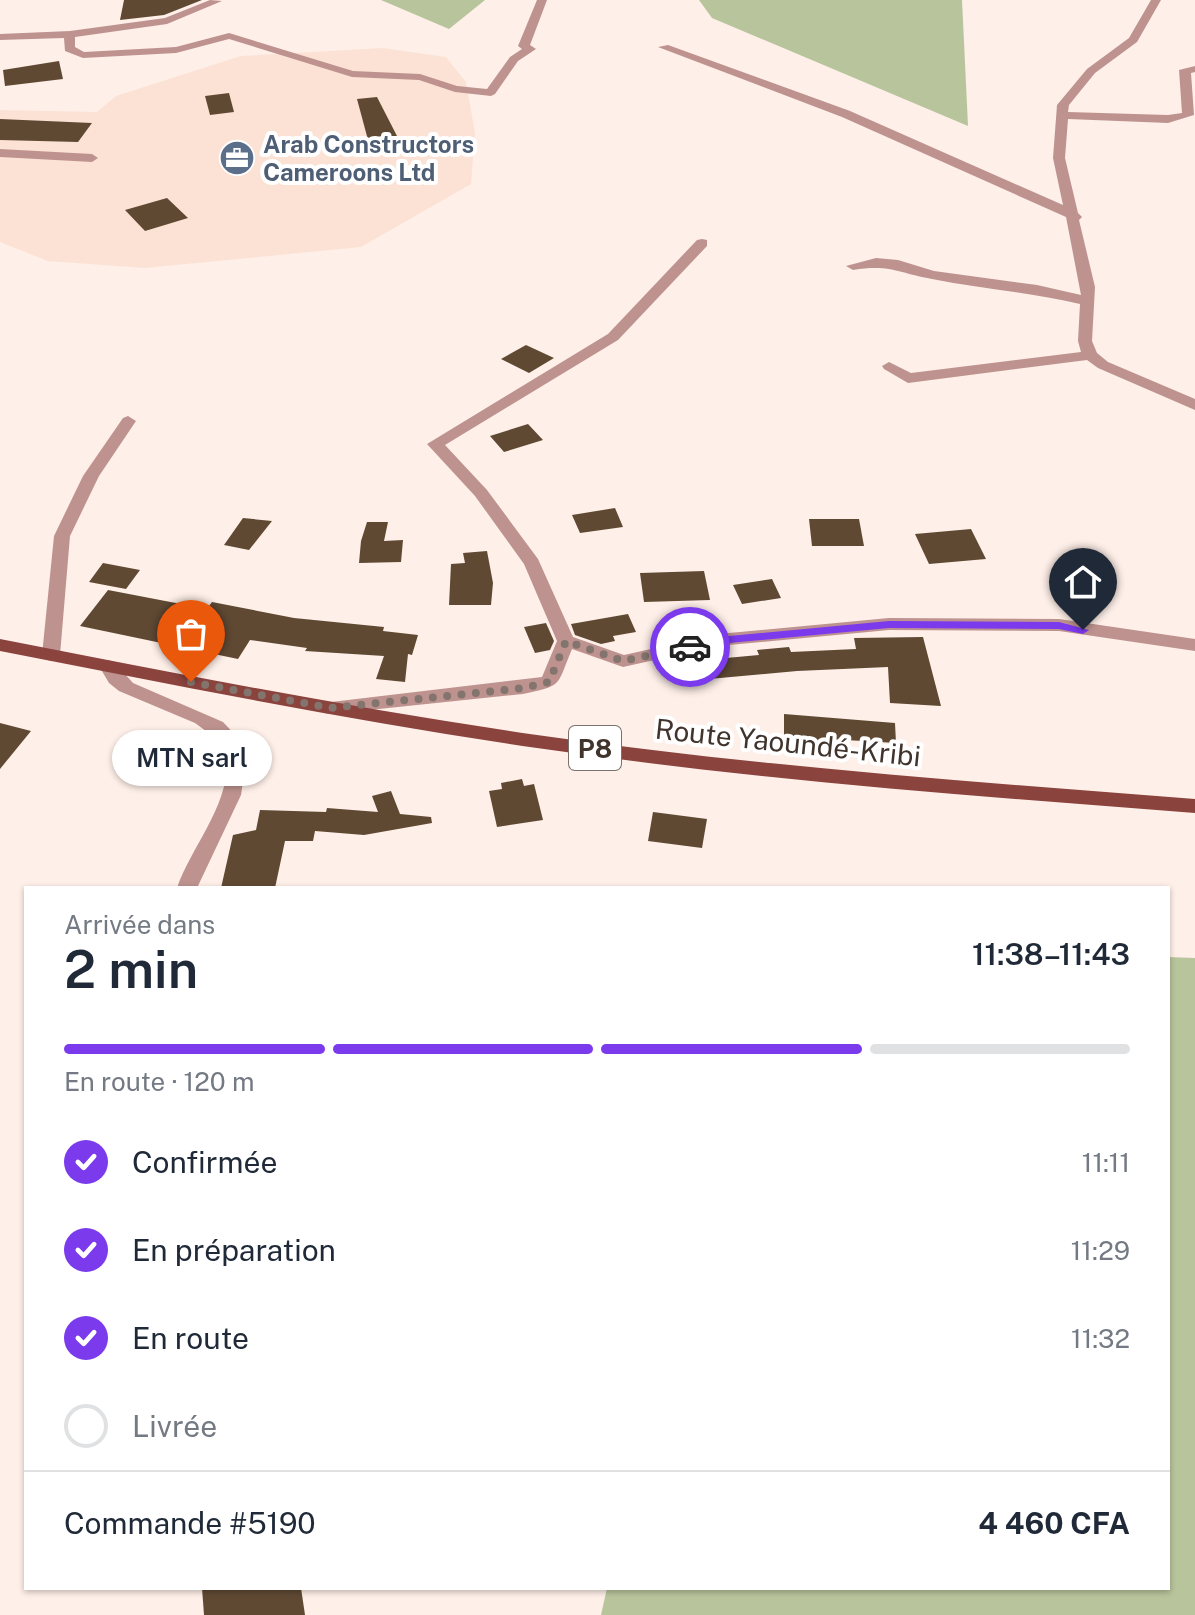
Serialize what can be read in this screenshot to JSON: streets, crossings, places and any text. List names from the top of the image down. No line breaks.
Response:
{"streets":{"main road":["Route Yaoundé-Kribi","P8"]},"places":{"office":["Arab Constructors Cameroons Ltd"],"other":["MTN sarl"]},"page":{"bubble":"MTN sarl","heading":["2 min","Arrivée dans","11:38–11:43"],"panel":["Commande #5190","4 460 CFA"],"bar":"En route · 120 m","list":[["Confirmée","11:11"],["En préparation","11:29"],["En route","11:32"],"Livrée"]}}
